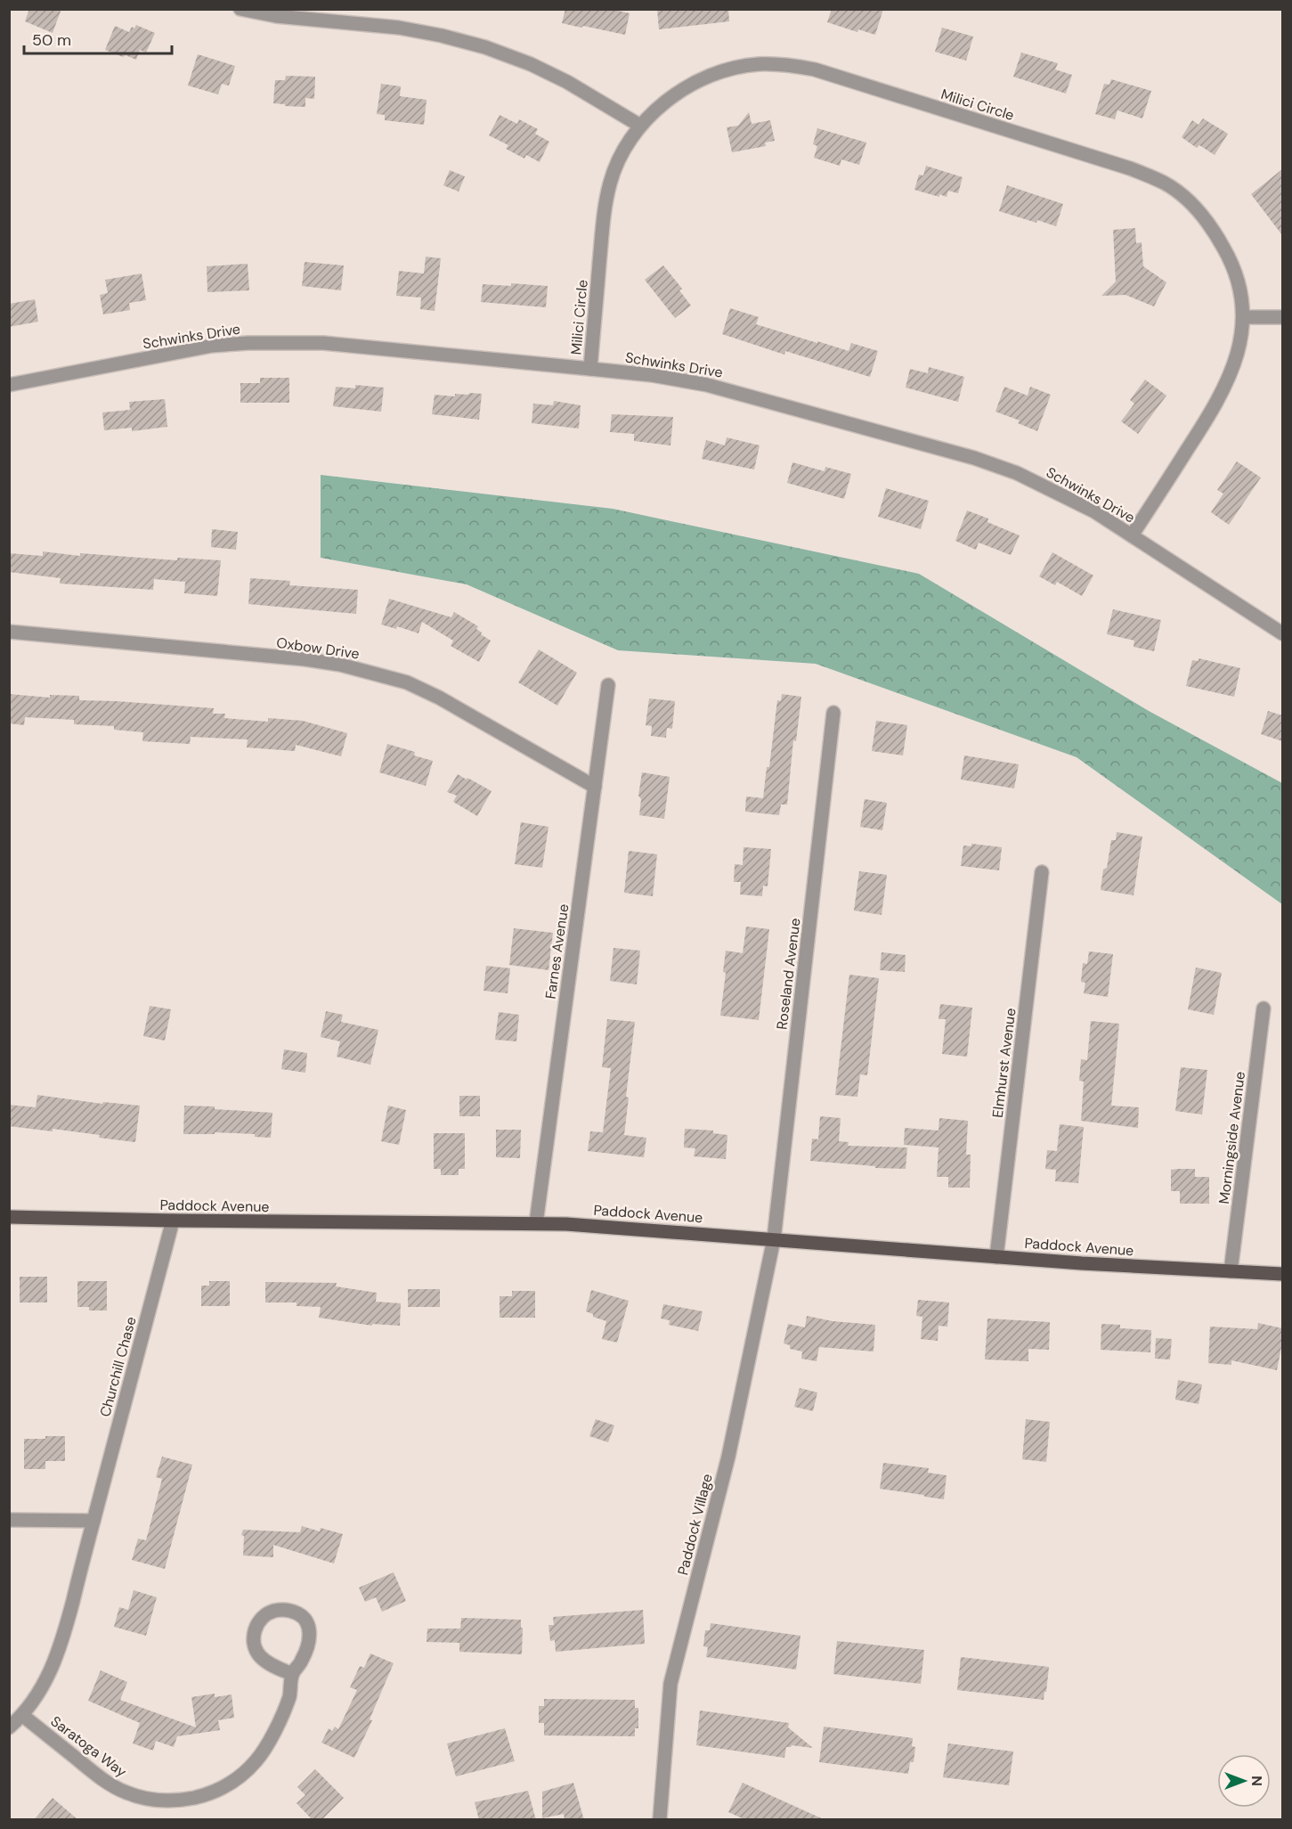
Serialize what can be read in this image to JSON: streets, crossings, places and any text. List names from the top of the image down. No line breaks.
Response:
{"streets":{"main road":["Paddock Avenue"],"street":["Milici Circle","Schwinks Drive","Oxbow Drive","Farnes Avenue","Roseland Avenue","Elmhurst Avenue","Morningside Avenue","Churchill Chase","Paddock Village","Saratoga Way"]},"crossings":[["Milici Circle","Schwinks Drive"],["Oxbow Drive","Farnes Avenue"],["Farnes Avenue","Paddock Avenue"],["Roseland Avenue","Paddock Avenue"],["Roseland Avenue","Paddock Village"],["Elmhurst Avenue","Paddock Avenue"],["Morningside Avenue","Paddock Avenue"],["Paddock Avenue","Churchill Chase"],["Paddock Avenue","Paddock Village"],["Churchill Chase","Saratoga Way"]],"scale_bar":"50 m","north":"right"}
